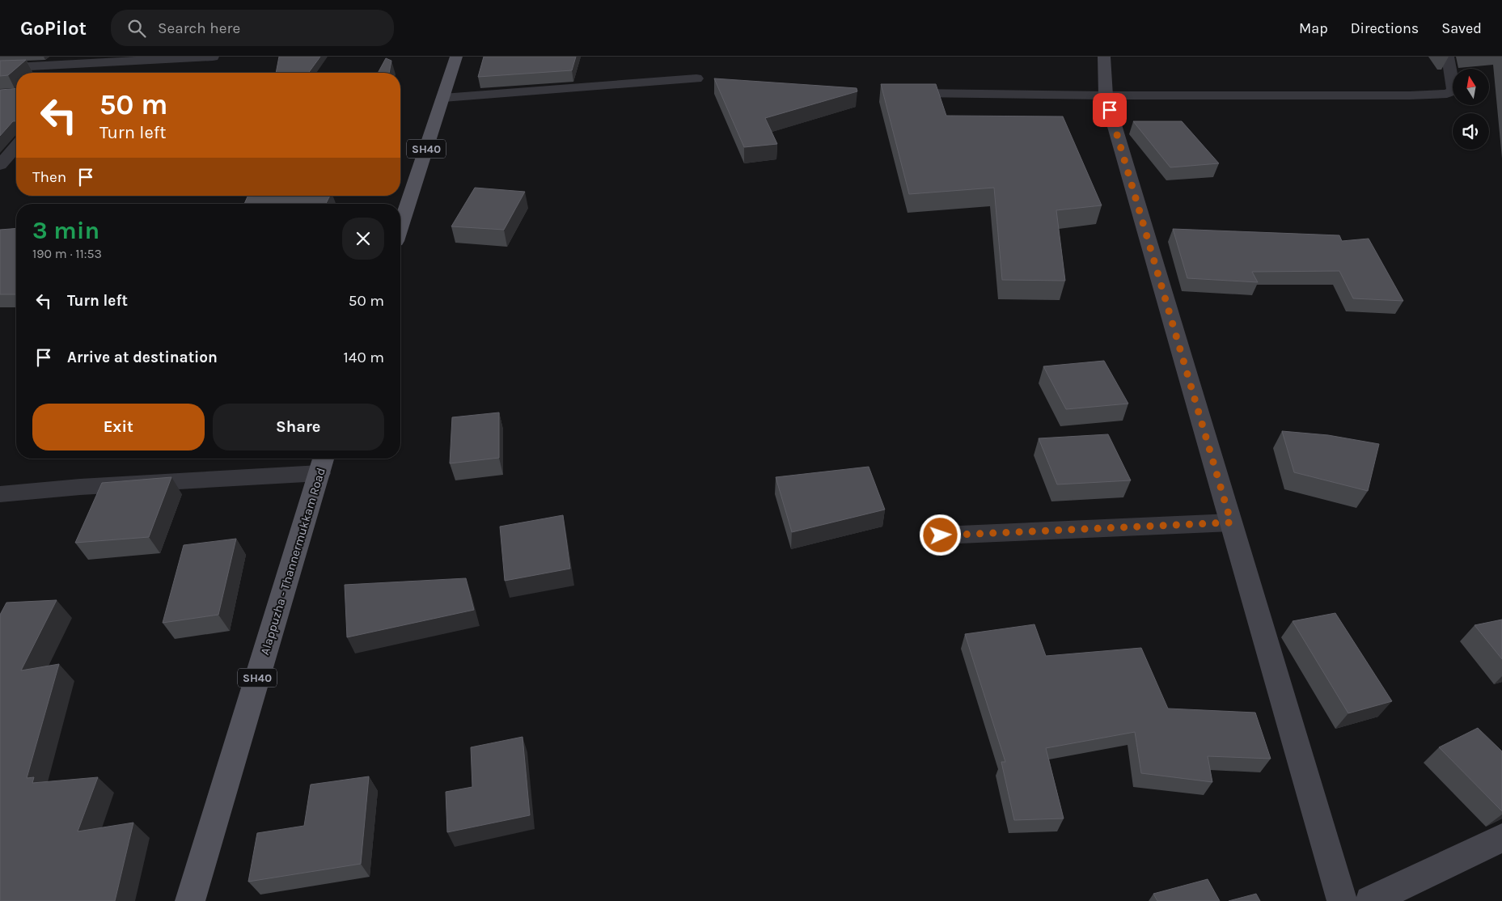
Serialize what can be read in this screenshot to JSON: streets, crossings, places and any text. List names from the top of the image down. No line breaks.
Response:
{"streets":{"main road":["SH40","Alappuzha - Thannermukkam Road"]},"north":"top","page":{"header":"GoPilot","search":"Search here","nav":["Map","Directions","Saved"],"turn":["50 m","Turn left"],"then":"Then","heading":["3 min","190 m · 11:53"],"list":[{"name":"Turn left","value":"50 m"},{"name":"Arrive at destination","value":"140 m"}],"buttons":["Exit","Share"]}}
